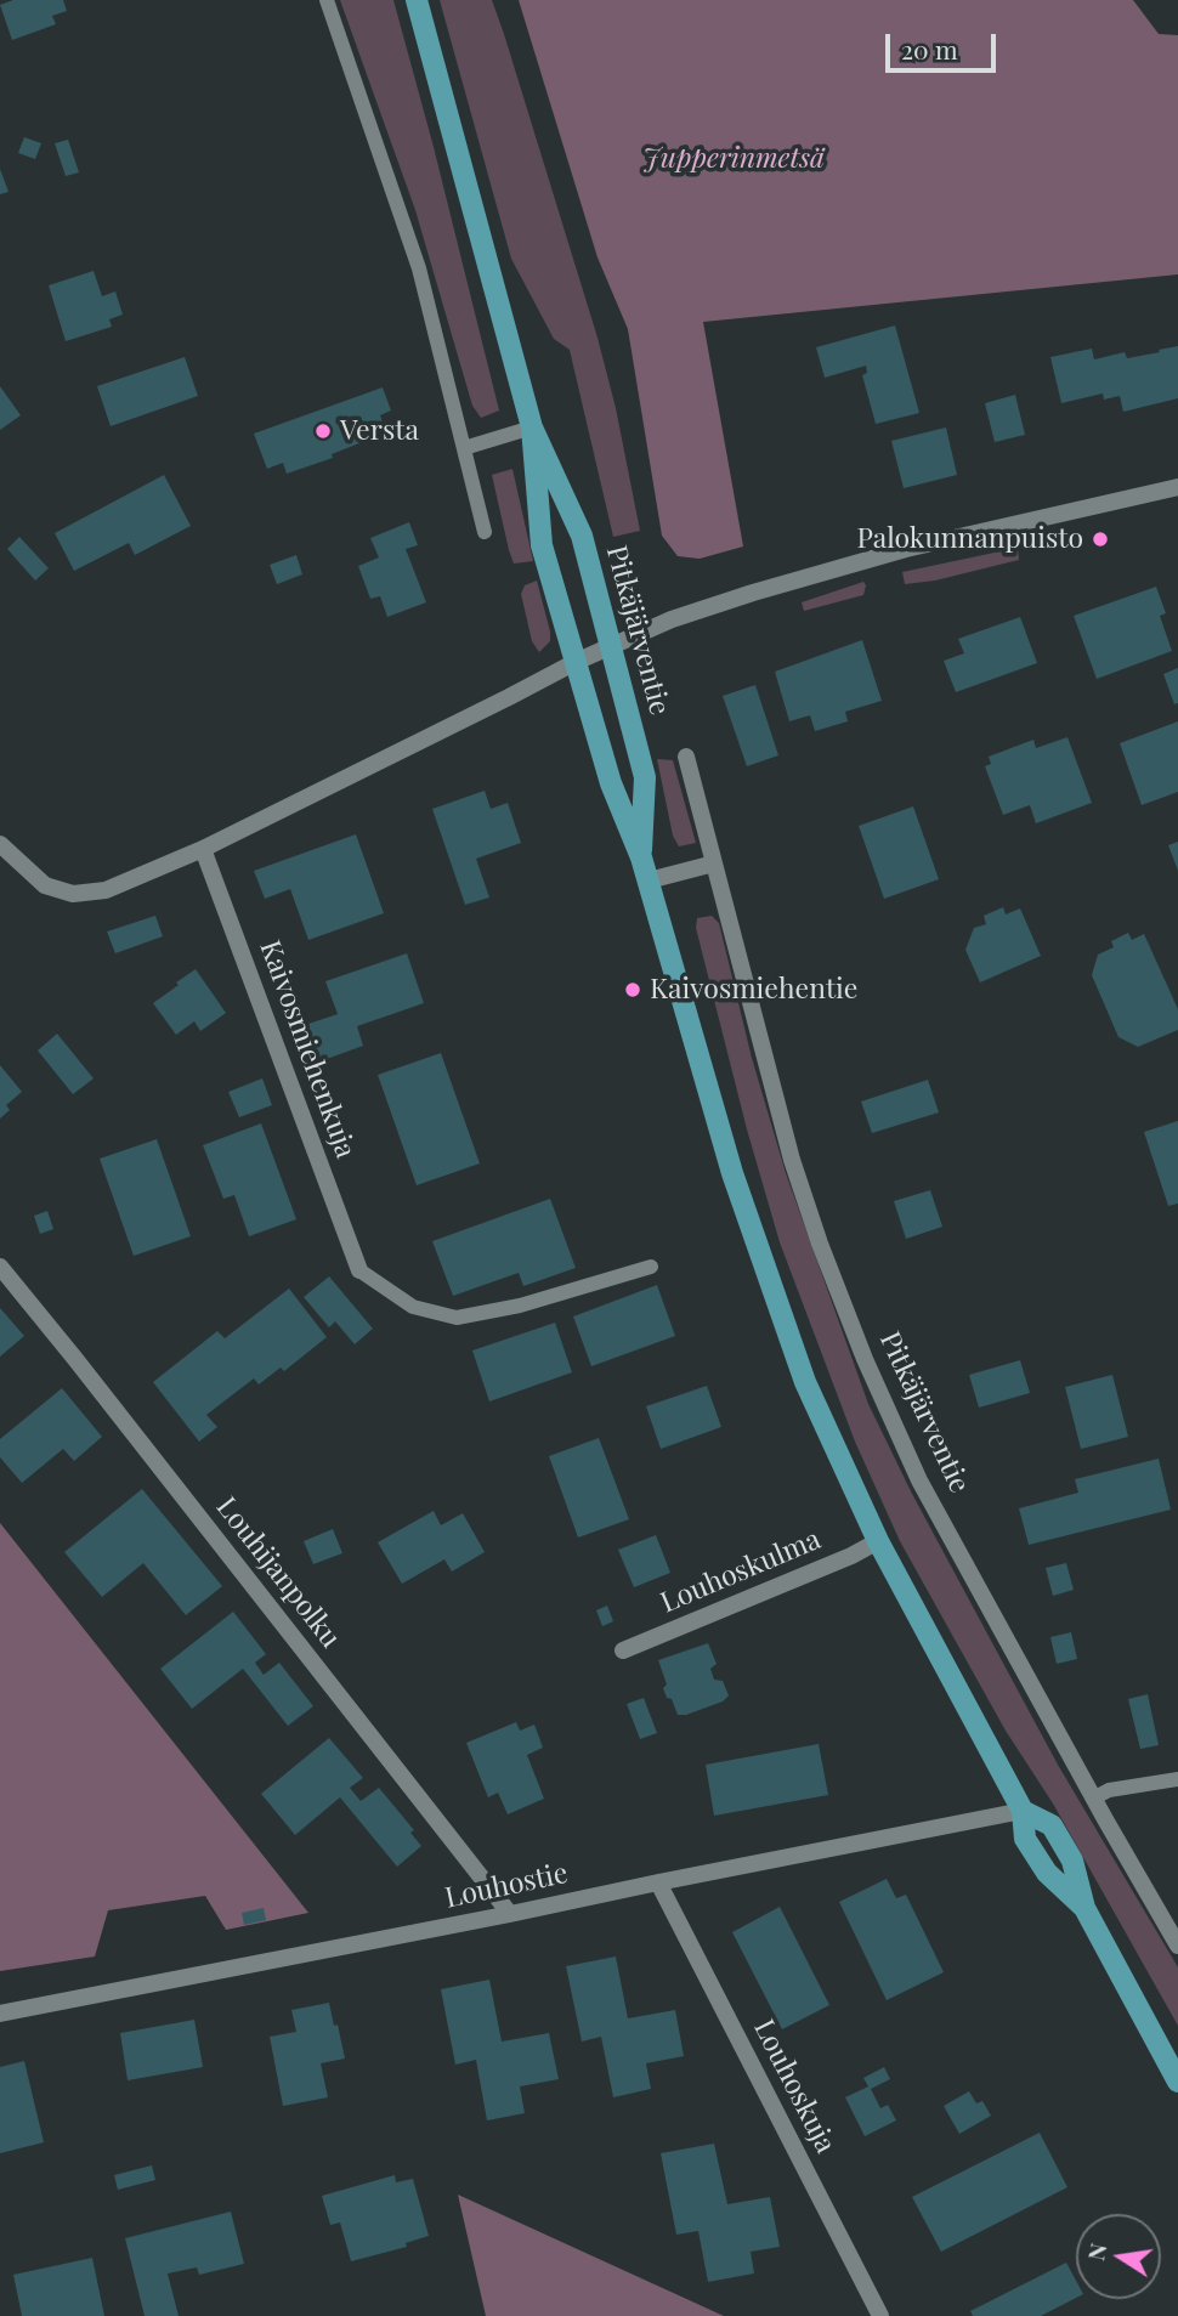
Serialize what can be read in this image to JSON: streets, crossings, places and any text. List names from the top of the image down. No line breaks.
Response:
{"streets":{"main road":["Pitkäjärventie"],"street":["Kaivosmiehenkuja","Louhoskulma","Louhijanpolku","Louhostie","Louhoskuja"]},"crossings":[["Pitkäjärventie","Louhoskulma"],["Pitkäjärventie","Louhostie"],["Louhijanpolku","Louhostie"],["Louhostie","Louhoskuja"]],"parks":["Jupperinmetsä"],"places":["Versta","Palokunnanpuisto","Kaivosmiehentie"],"scale_bar":"20 m","north":"left"}
